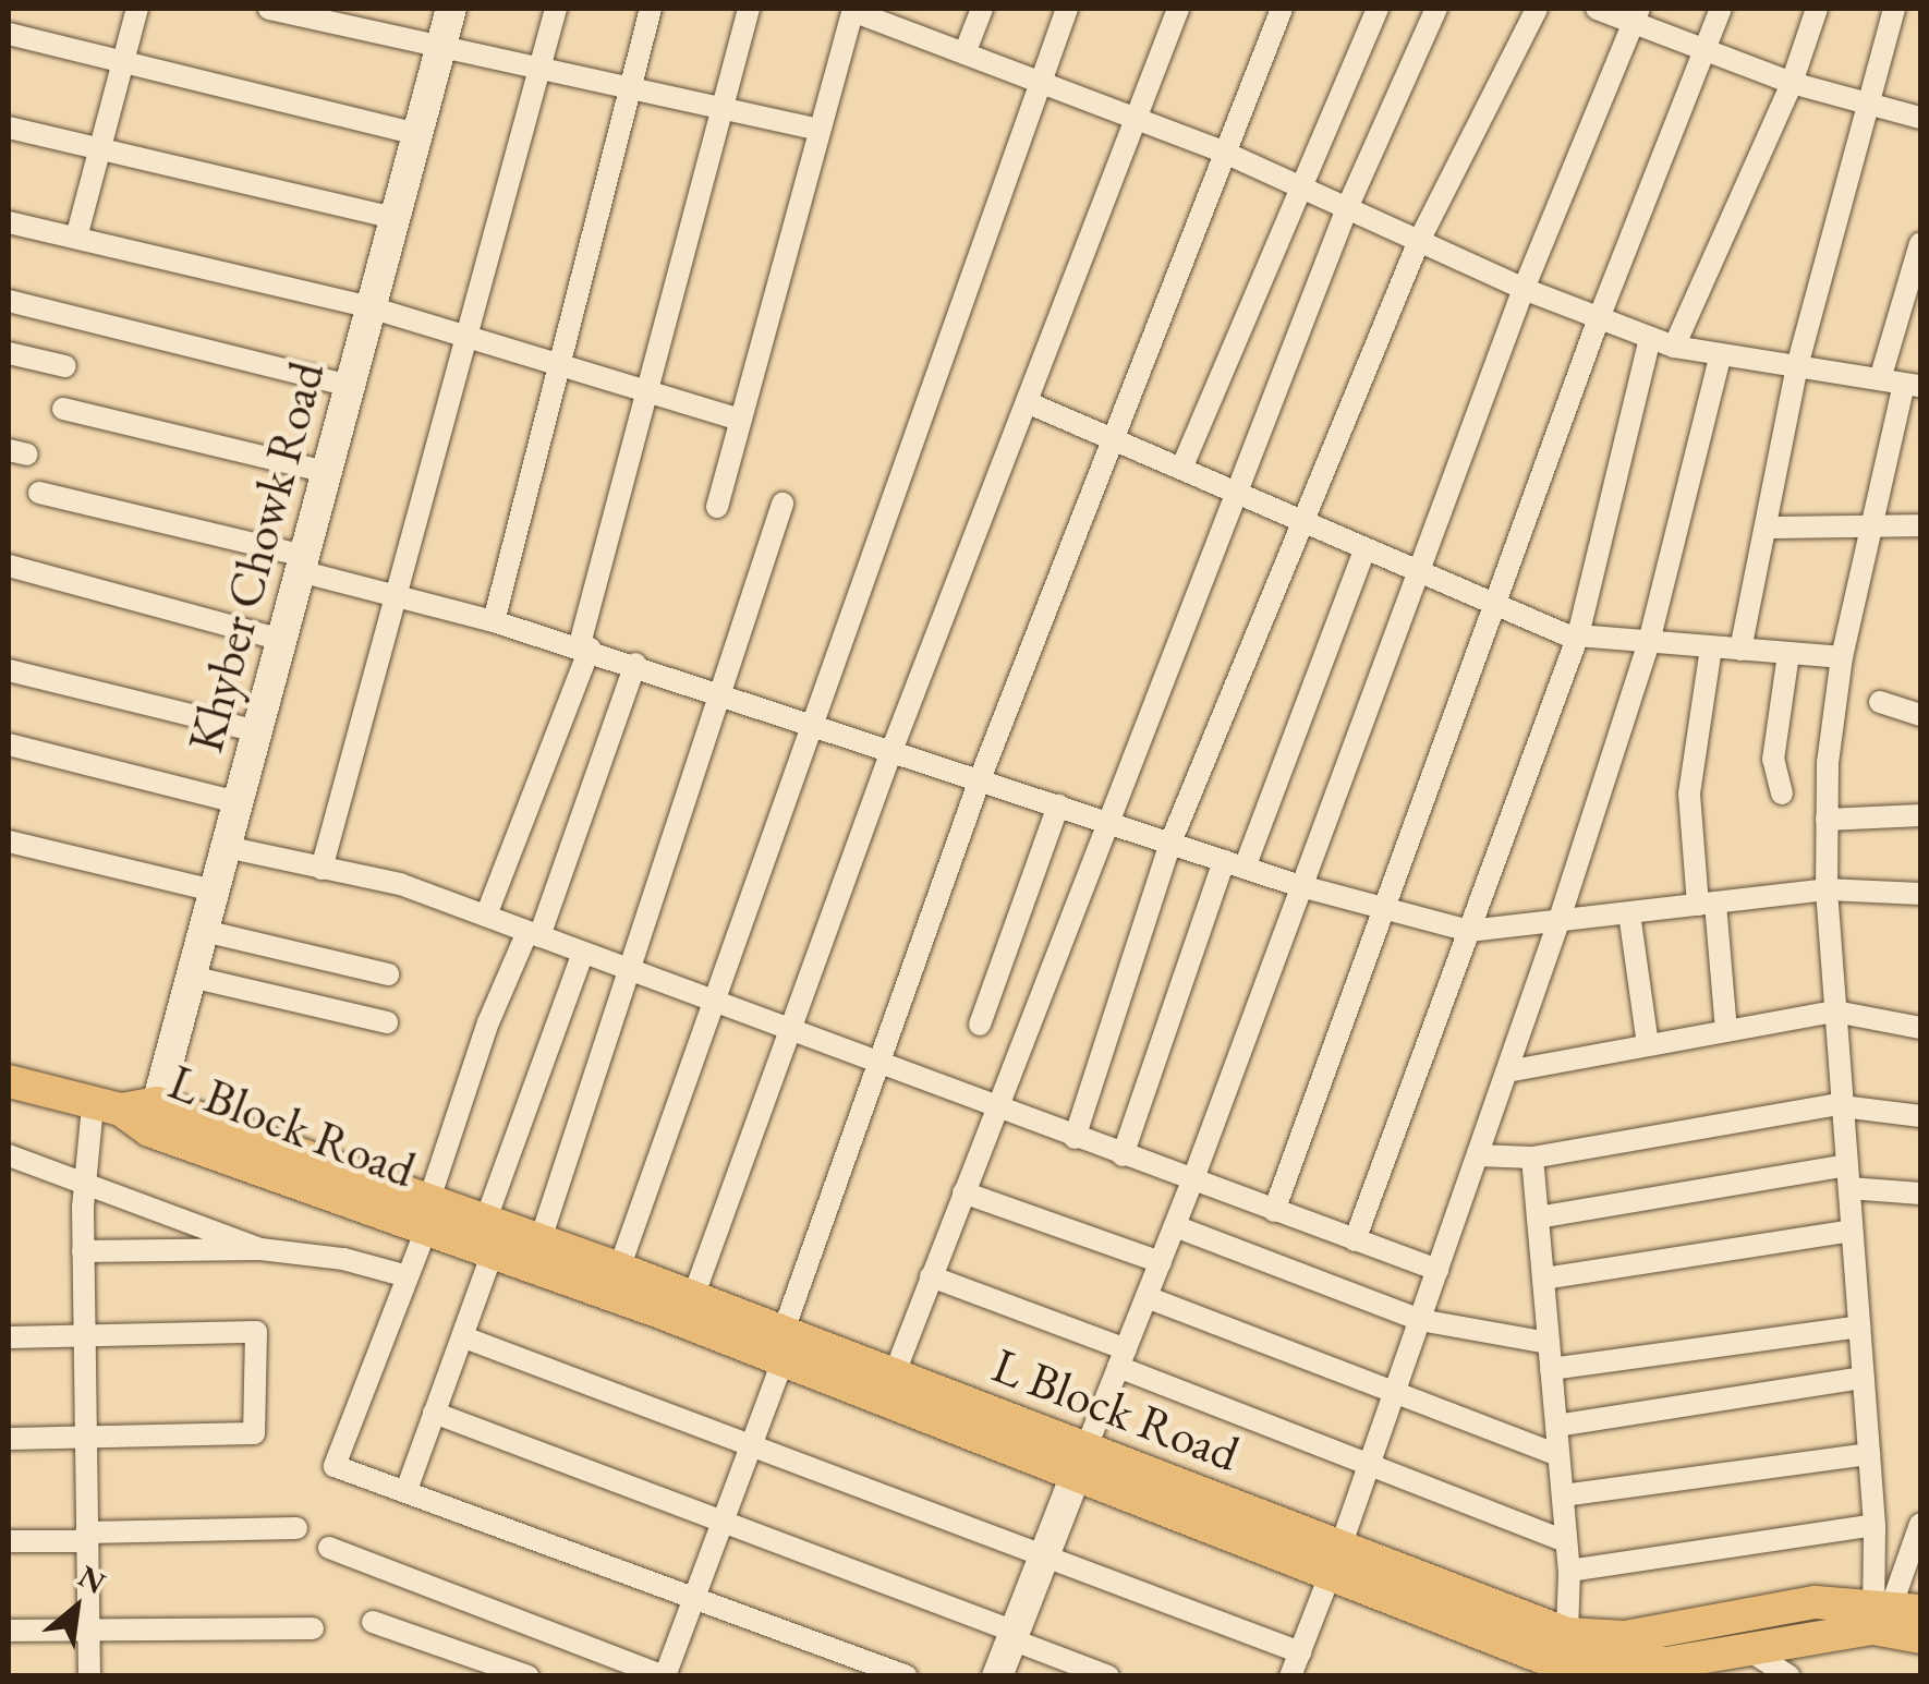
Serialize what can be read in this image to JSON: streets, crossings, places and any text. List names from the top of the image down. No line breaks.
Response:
{"streets":{"main road":["L Block Road"],"street":["Khyber Chowk Road"]},"crossings":[["Khyber Chowk Road","L Block Road"]],"north":"top right"}
